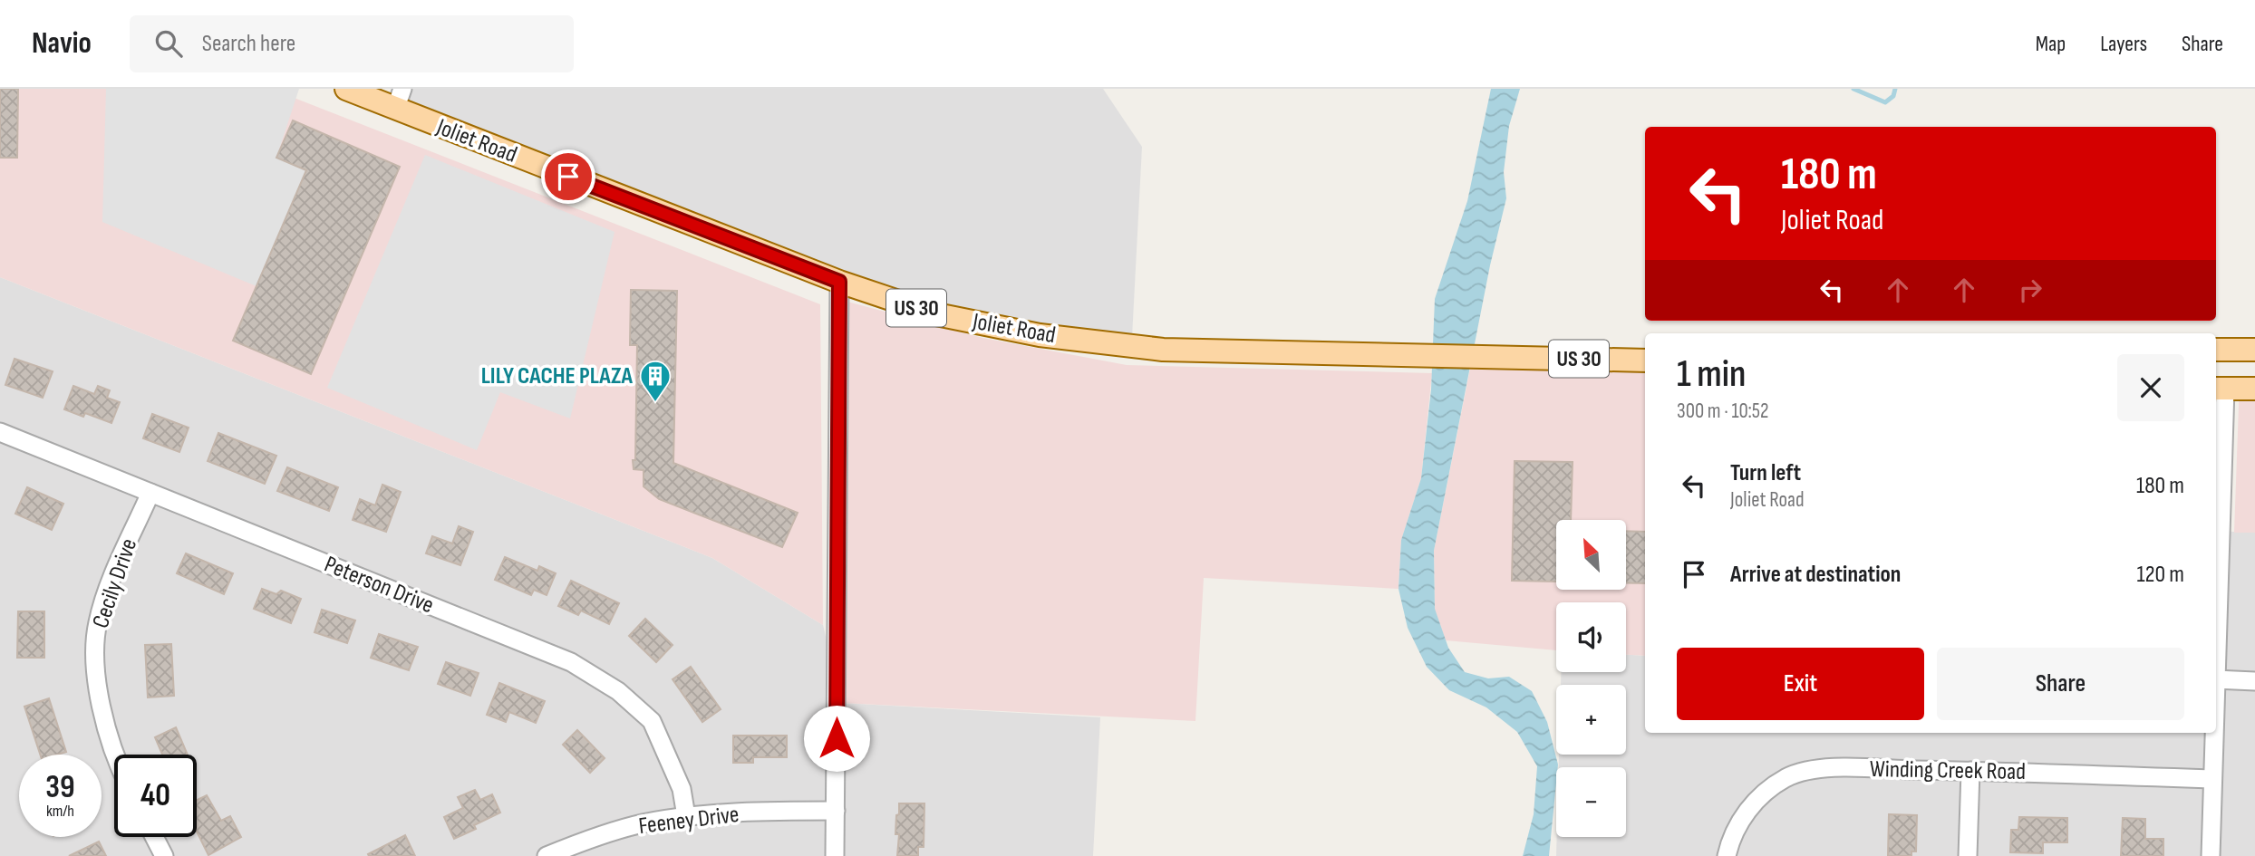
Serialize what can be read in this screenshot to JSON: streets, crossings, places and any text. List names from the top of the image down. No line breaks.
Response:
{"streets":{"main road":["Joliet Road","US 30"],"street":["Cecily Drive","Peterson Drive","Winding Creek Road","Feeney Drive"]},"crossings":[["Cecily Drive","Peterson Drive"],["Peterson Drive","Feeney Drive"]],"places":{"building":["LILY CACHE PLAZA"]},"north":"top left","page":{"header":"Navio","search":"Search here","nav":["Map","Layers","Share"],"turn":["180 m","Joliet Road"],"heading":["1 min","300 m · 10:52"],"list":[{"name":"Turn left","note":"Joliet Road","value":"180 m"},{"name":"Arrive at destination","value":"120 m"}],"map_buttons":["+","−"],"buttons":["Exit","Share"],"speed":"39 km/h","limit":"40"}}
